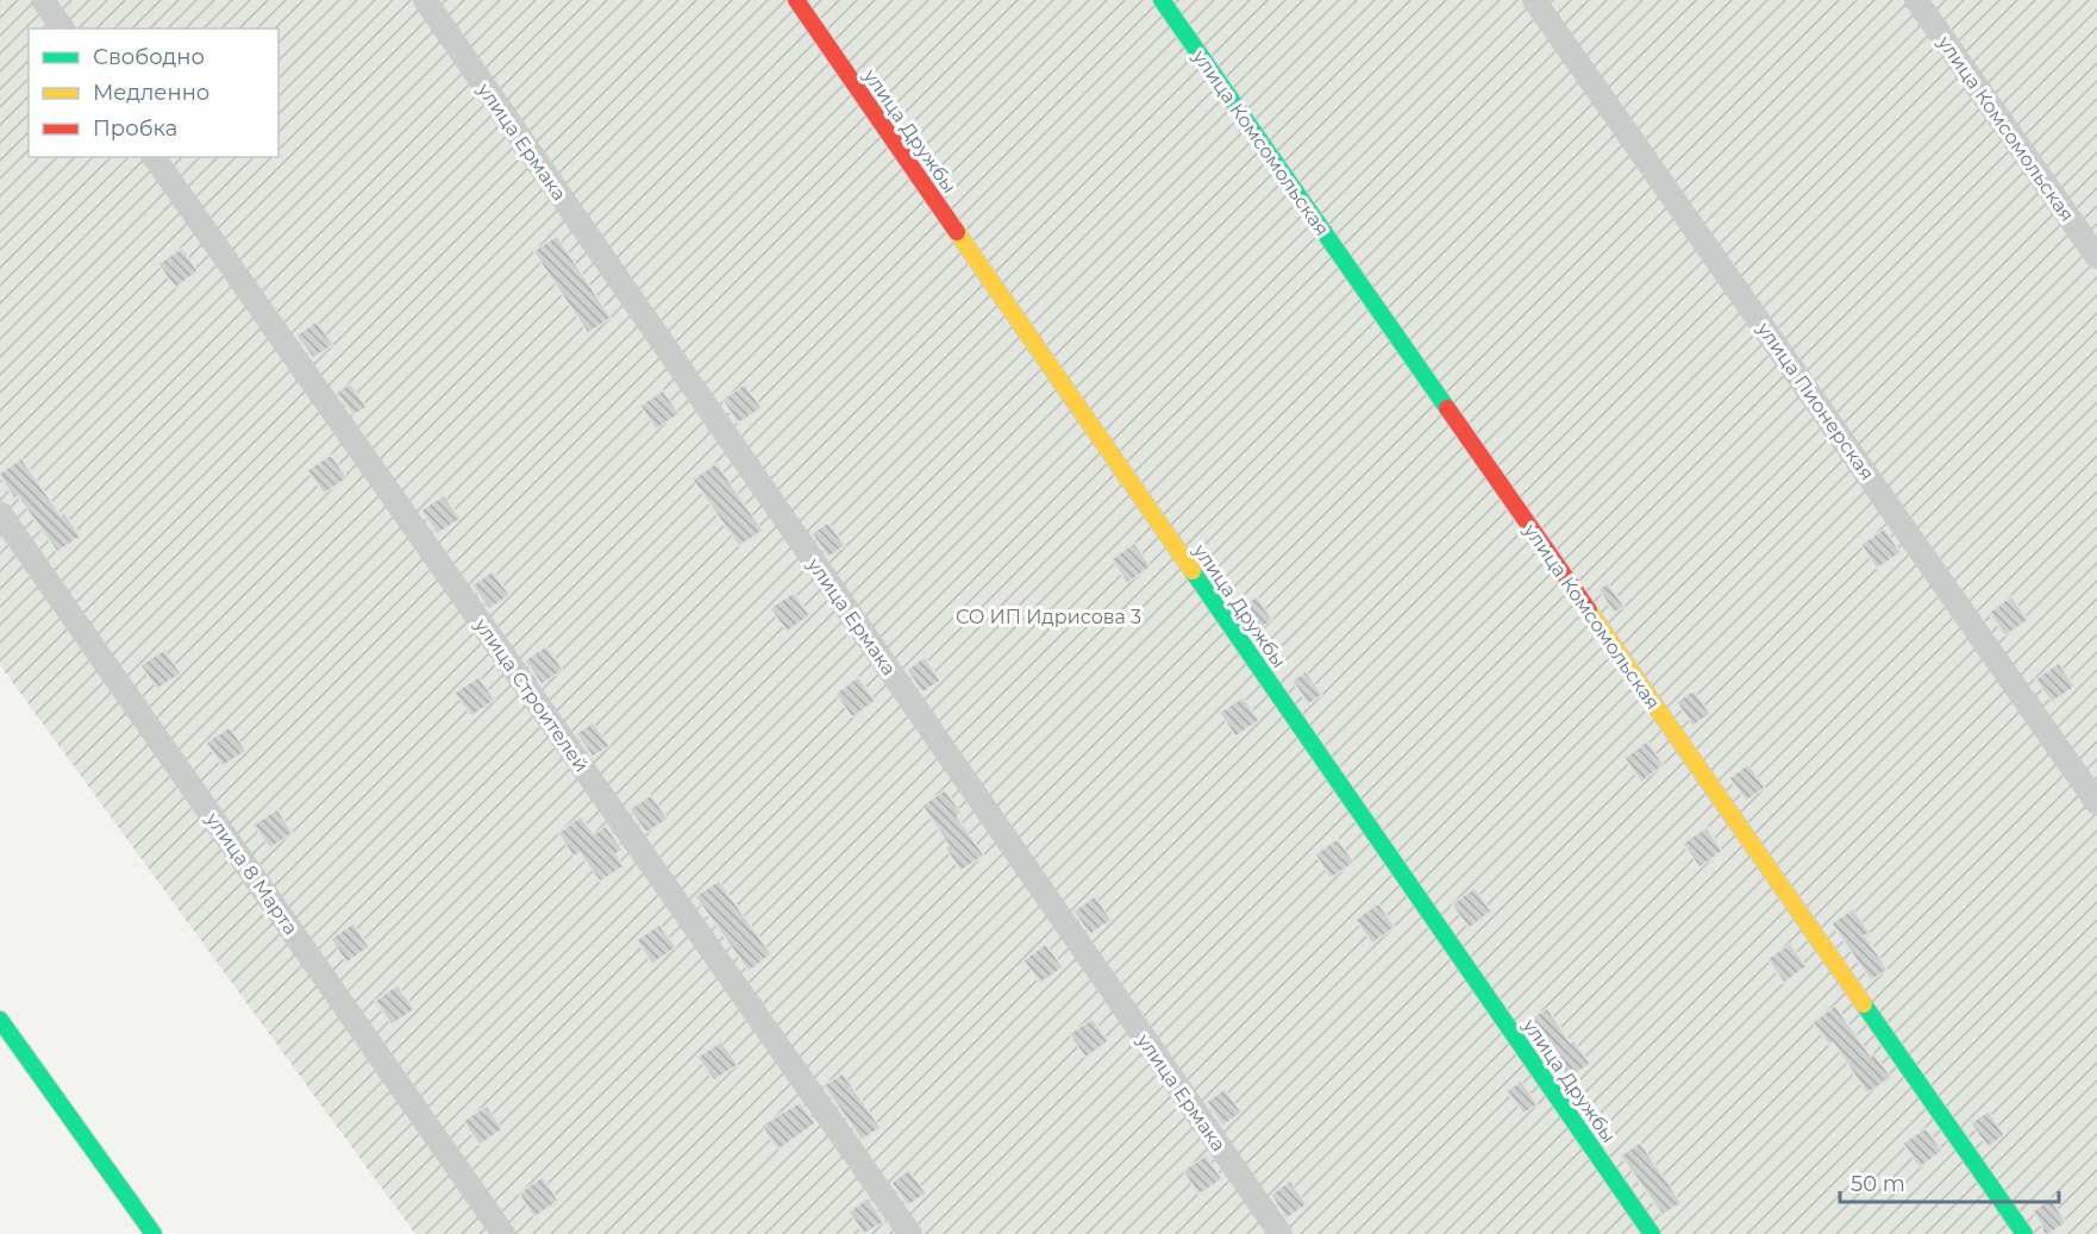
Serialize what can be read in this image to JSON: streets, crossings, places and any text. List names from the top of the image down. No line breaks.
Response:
{"streets":{"street":["улица Комсомольская","улица Дружбы","улица Ермака","улица Пионерская","улица Строителей","улица 8 Марта"]},"parks":["СО ИП Идрисова 3"],"legend":["Свободно","Медленно","Пробка"],"scale_bar":"50 m"}
